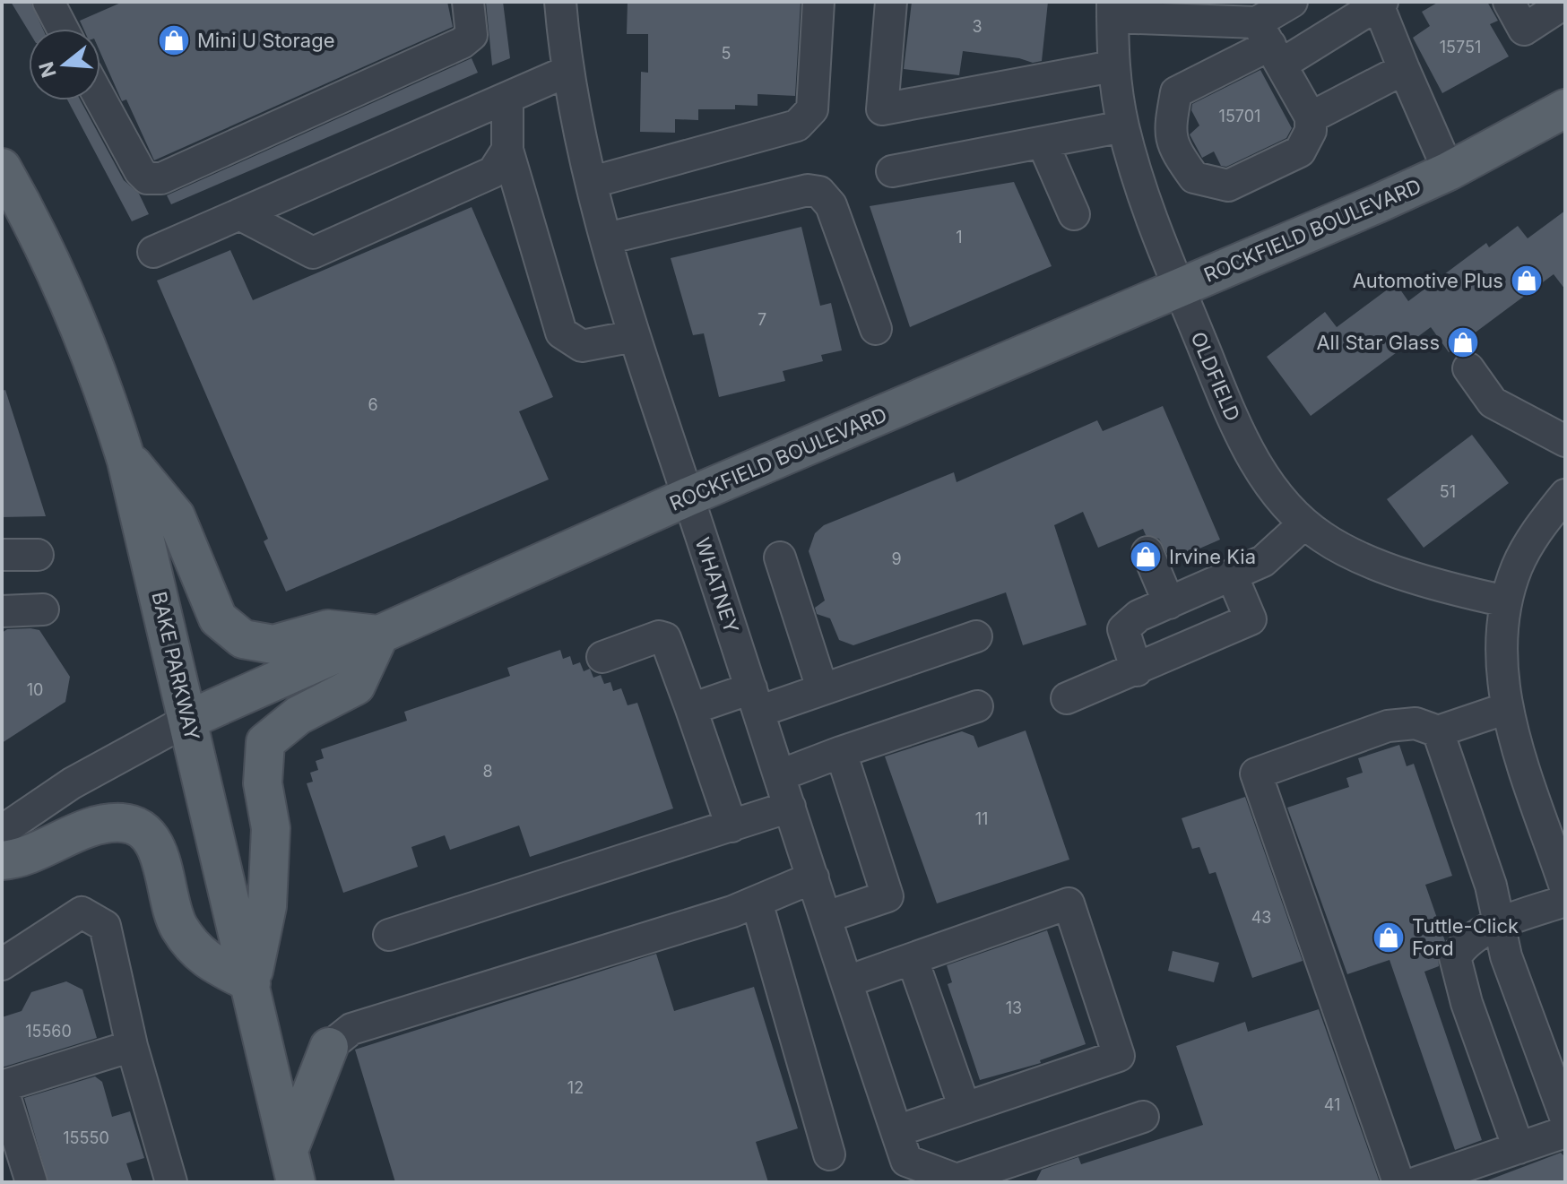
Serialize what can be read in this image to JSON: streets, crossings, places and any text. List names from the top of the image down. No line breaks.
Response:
{"streets":{"main road":["ROCKFIELD BOULEVARD","BAKE PARKWAY"],"street":["OLDFIELD","WHATNEY"]},"crossings":[["ROCKFIELD BOULEVARD","OLDFIELD"],["ROCKFIELD BOULEVARD","WHATNEY"],["ROCKFIELD BOULEVARD","BAKE PARKWAY"]],"places":{"shop":["Mini U Storage","Automotive Plus","All Star Glass","Irvine Kia","Tuttle-Click Ford"]},"house_numbers":["3","15751","5","15701","1","7","6","51","9","10","8","11","43","13","15560","12","41","15550"],"north":"left"}
